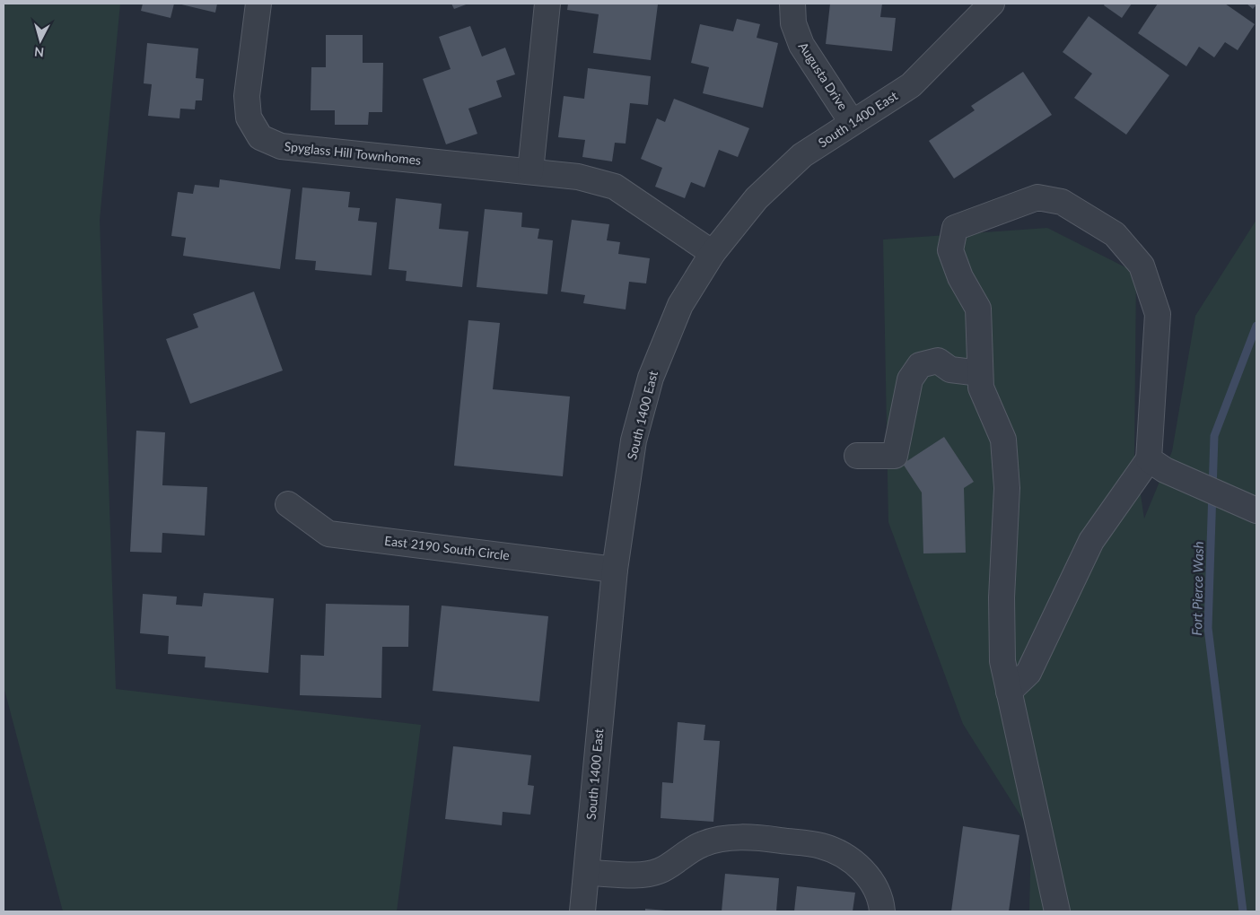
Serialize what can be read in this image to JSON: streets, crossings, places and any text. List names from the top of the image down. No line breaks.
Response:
{"streets":{"street":["Augusta Drive","South 1400 East","Spyglass Hill Townhomes","East 2190 South Circle"]},"crossings":[["Augusta Drive","South 1400 East"],["South 1400 East","Spyglass Hill Townhomes"],["South 1400 East","East 2190 South Circle"]],"water":["Fort Pierce Wash"],"north":"bottom"}
